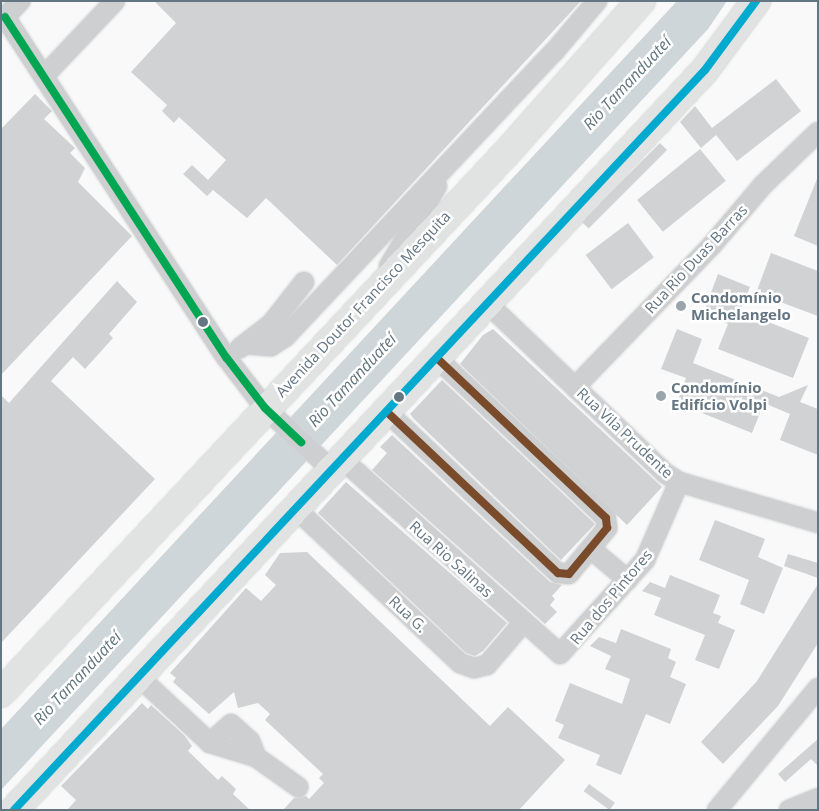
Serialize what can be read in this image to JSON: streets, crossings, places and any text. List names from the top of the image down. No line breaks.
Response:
{"streets":{"highway":["Avenida Doutor Francisco Mesquita"],"street":["Rua Rio Duas Barras","Rua Vila Prudente","Rua Rio Salinas","Rua dos Pintores","Rua G."]},"crossings":[["Rua Rio Duas Barras","Rua Vila Prudente"],["Avenida Doutor Francisco Mesquita","Rua Rio Salinas"],["Rua Vila Prudente","Rua dos Pintores"],["Rua Rio Salinas","Rua dos Pintores"],["Rua Rio Salinas","Rua G."]],"water":["Rio Tamanduateí"],"places":["Condomínio Michelangelo","Condomínio Edifício Volpi"]}
